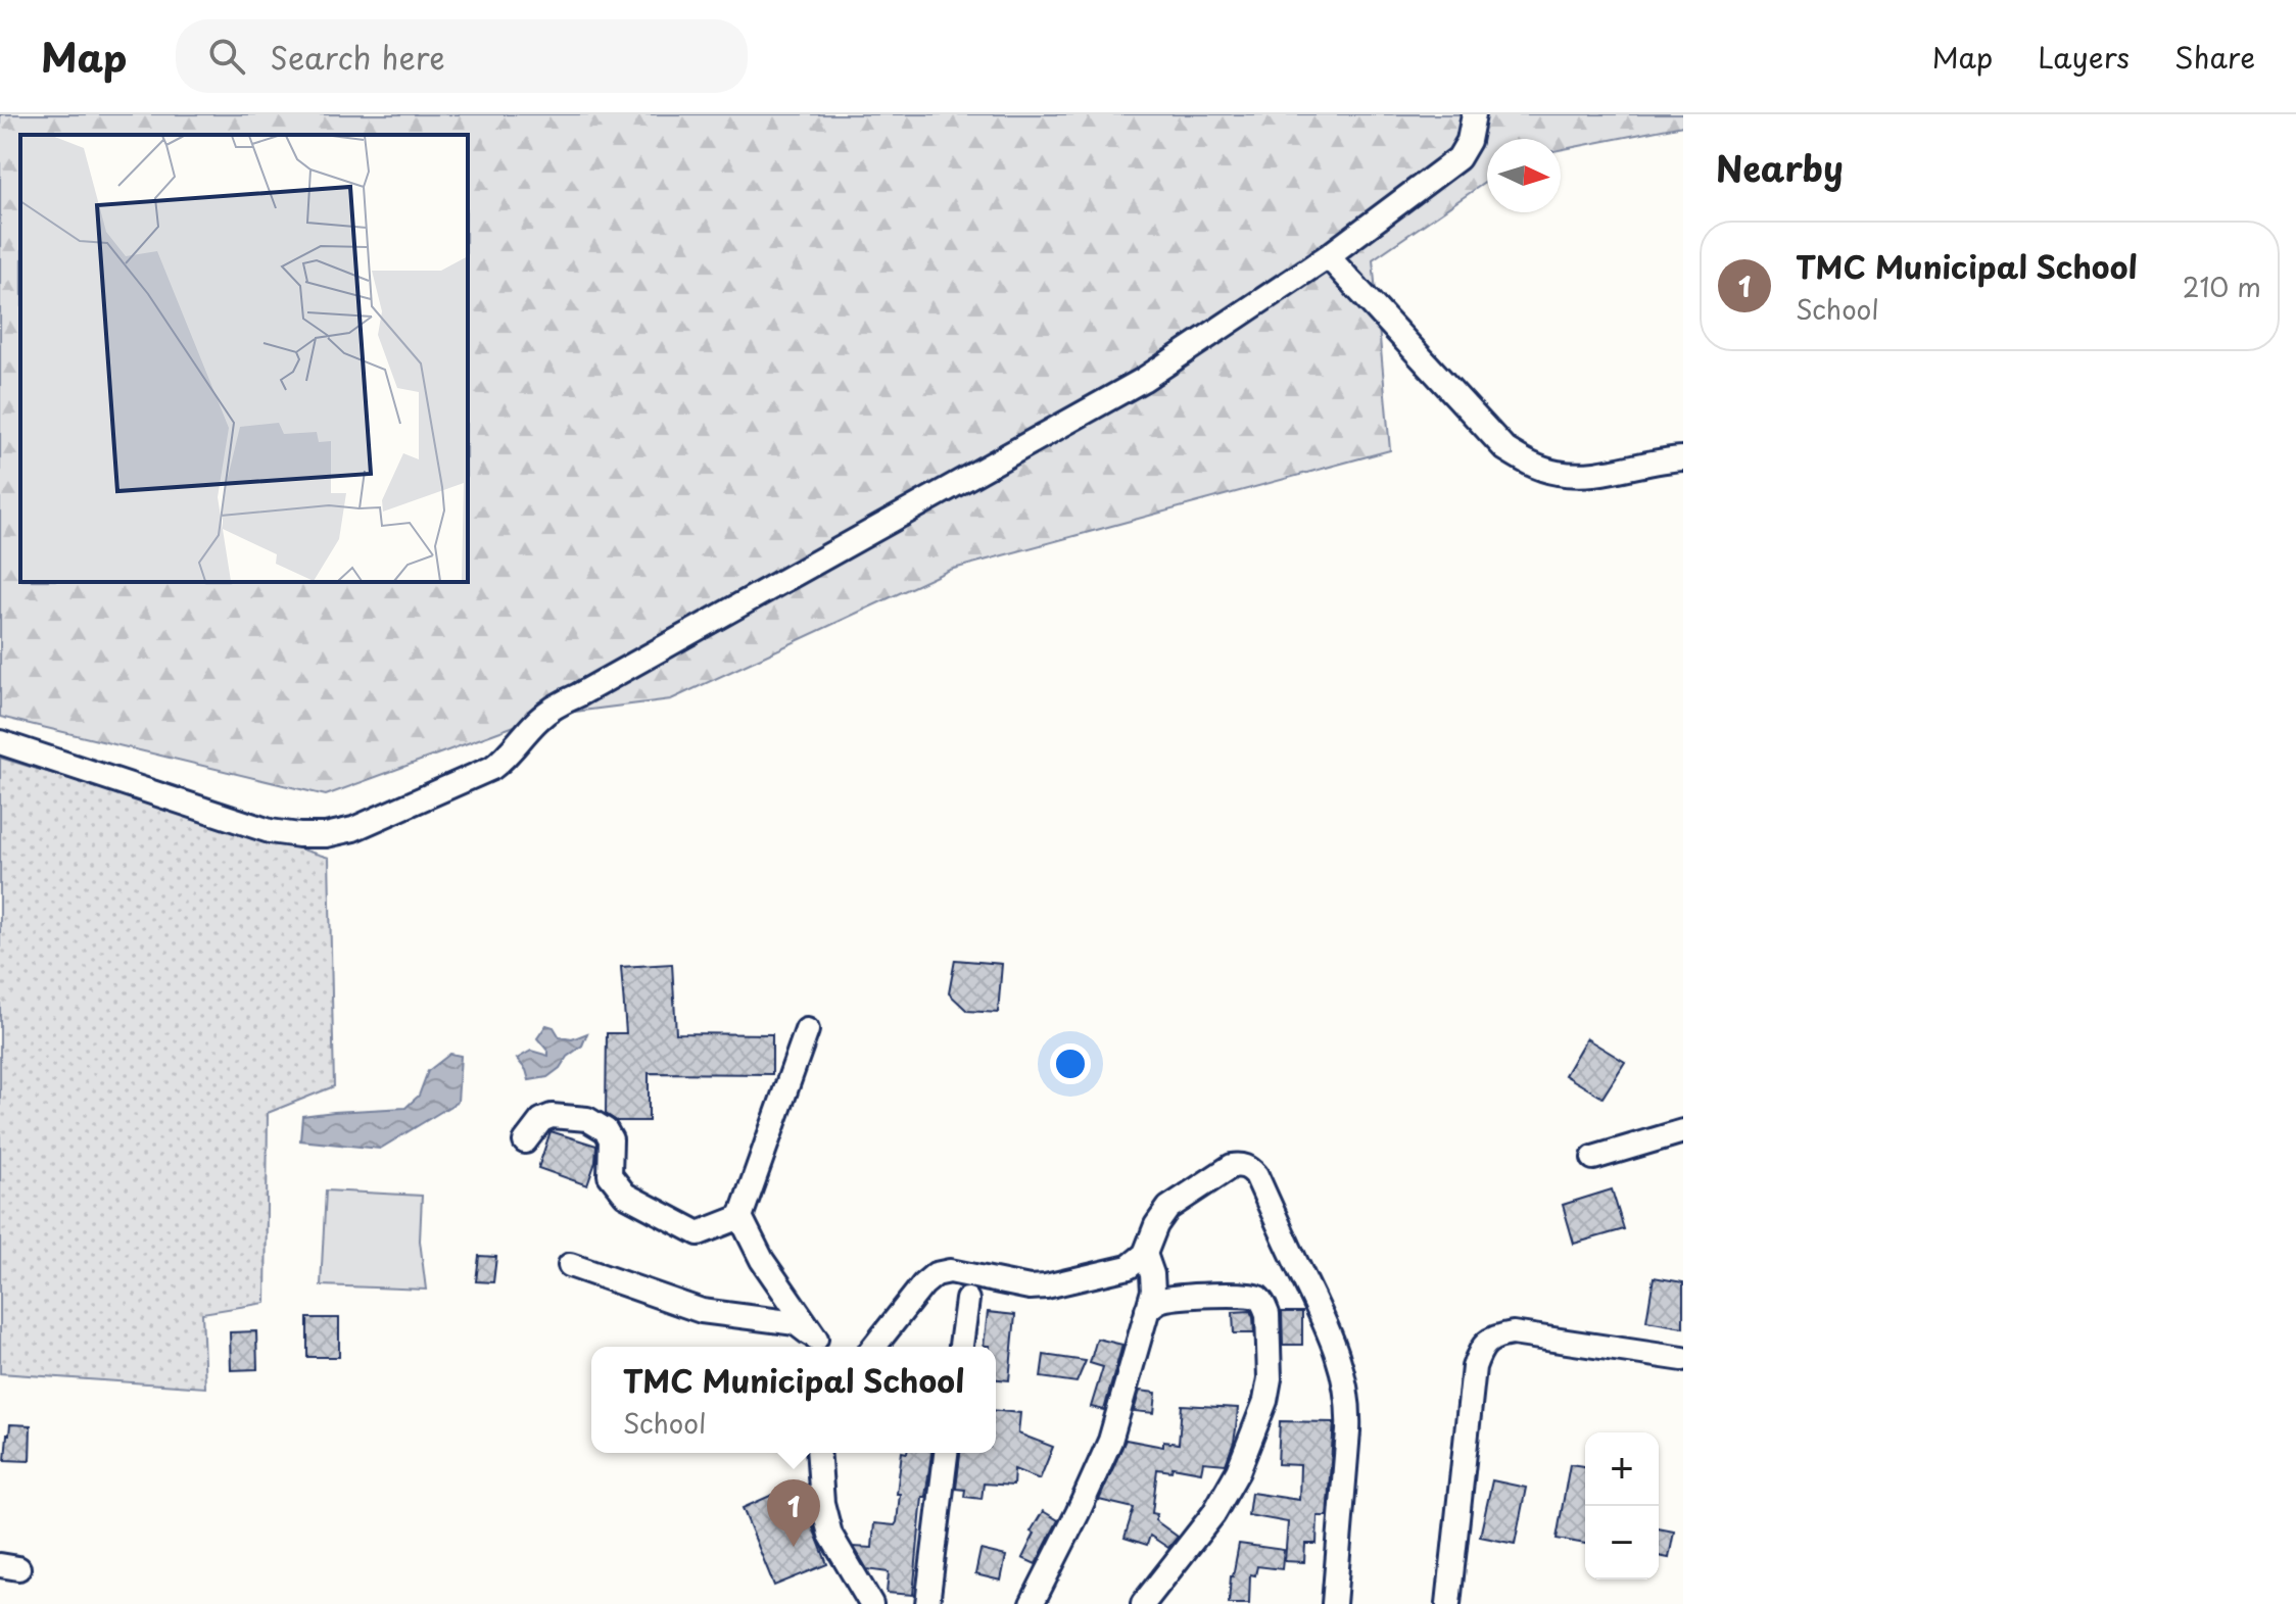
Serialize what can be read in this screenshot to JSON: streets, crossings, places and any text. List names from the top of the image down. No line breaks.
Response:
{"north":"right","page":{"header":"Map","search":"Search here","nav":["Map","Layers","Share"],"heading":"Nearby","list":[{"mark":"1","name":"TMC Municipal School","note":"School","value":"210 m"}],"popup":["TMC Municipal School","School"],"map_buttons":["+","−"],"pins":"1"}}
